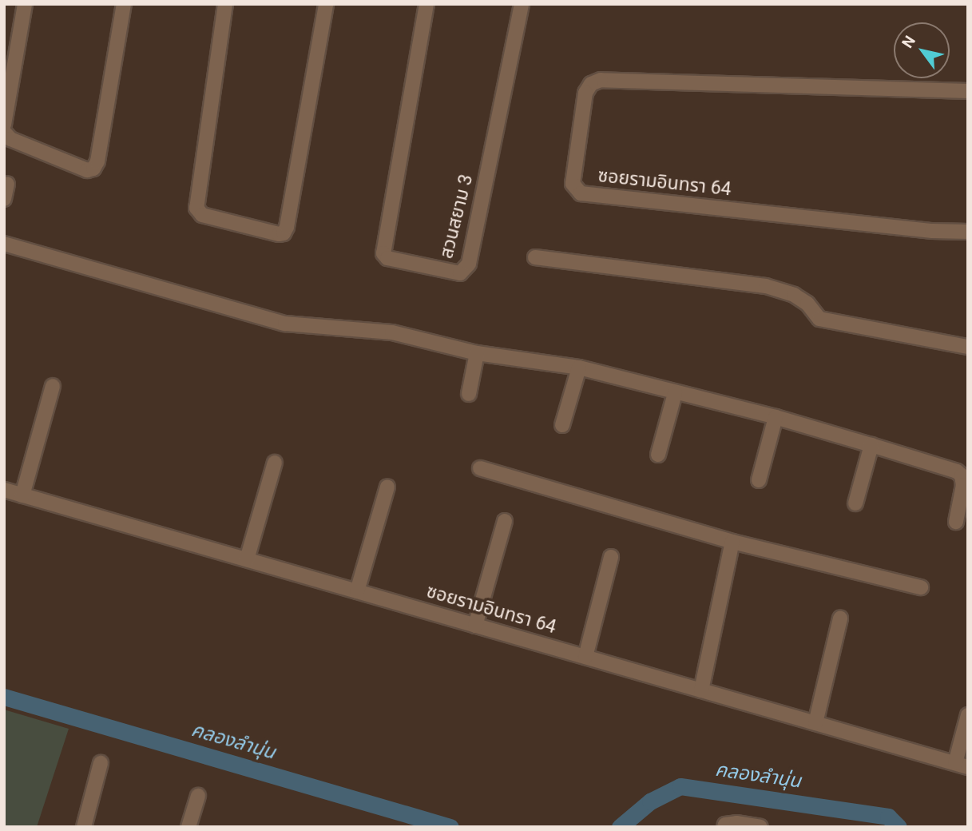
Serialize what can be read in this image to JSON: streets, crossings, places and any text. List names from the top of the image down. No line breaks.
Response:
{"streets":{"street":["ซอยรามอินทรา 64","สวนสยาม 3"]},"water":["คลองลำนุ่น"],"north":"top left"}
